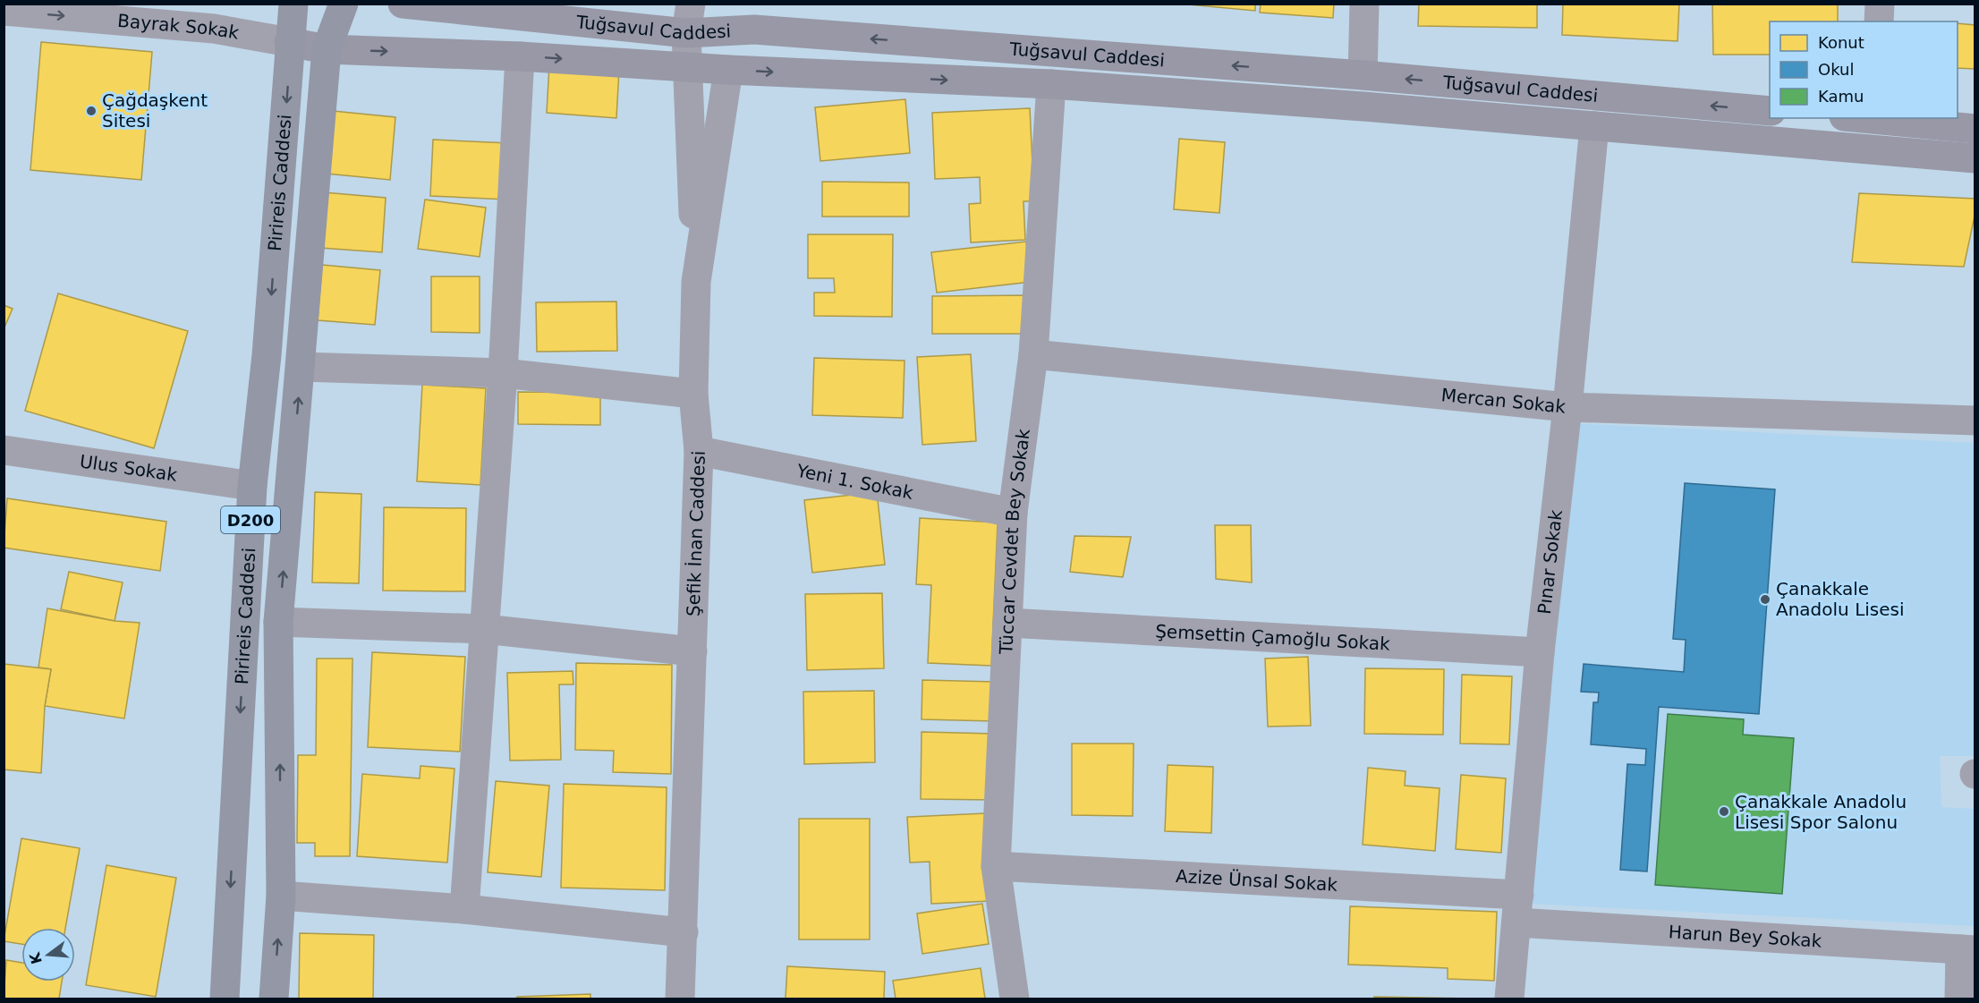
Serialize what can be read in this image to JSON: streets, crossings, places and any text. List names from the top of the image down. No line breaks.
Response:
{"streets":{"highway":["Pirireis Caddesi","D200"],"main road":["Tuğsavul Caddesi"],"street":["Bayrak Sokak","Mercan Sokak","Ulus Sokak","Yeni 1. Sokak","Şefik İnan Caddesi","Tüccar Cevdet Bey Sokak","Pınar Sokak","Şemsettin Çamoğlu Sokak","Azize Ünsal Sokak","Harun Bey Sokak"]},"crossings":[["Bayrak Sokak","Pirireis Caddesi"],["Bayrak Sokak","D200"],["Pirireis Caddesi","Ulus Sokak"],["Pirireis Caddesi","D200"],["Mercan Sokak","Tüccar Cevdet Bey Sokak"],["Mercan Sokak","Pınar Sokak"],["Yeni 1. Sokak","Şefik İnan Caddesi"],["Yeni 1. Sokak","Tüccar Cevdet Bey Sokak"],["Tüccar Cevdet Bey Sokak","Şemsettin Çamoğlu Sokak"],["Tüccar Cevdet Bey Sokak","Azize Ünsal Sokak"],["Pınar Sokak","Şemsettin Çamoğlu Sokak"],["Pınar Sokak","Azize Ünsal Sokak"],["Pınar Sokak","Harun Bey Sokak"],["Azize Ünsal Sokak","Harun Bey Sokak"]],"one_way":["Bayrak Sokak"],"places":["Çağdaşkent Sitesi","Çanakkale Anadolu Lisesi","Çanakkale Anadolu Lisesi Spor Salonu"],"legend":["Konut","Okul","Kamu"],"north":"left"}
